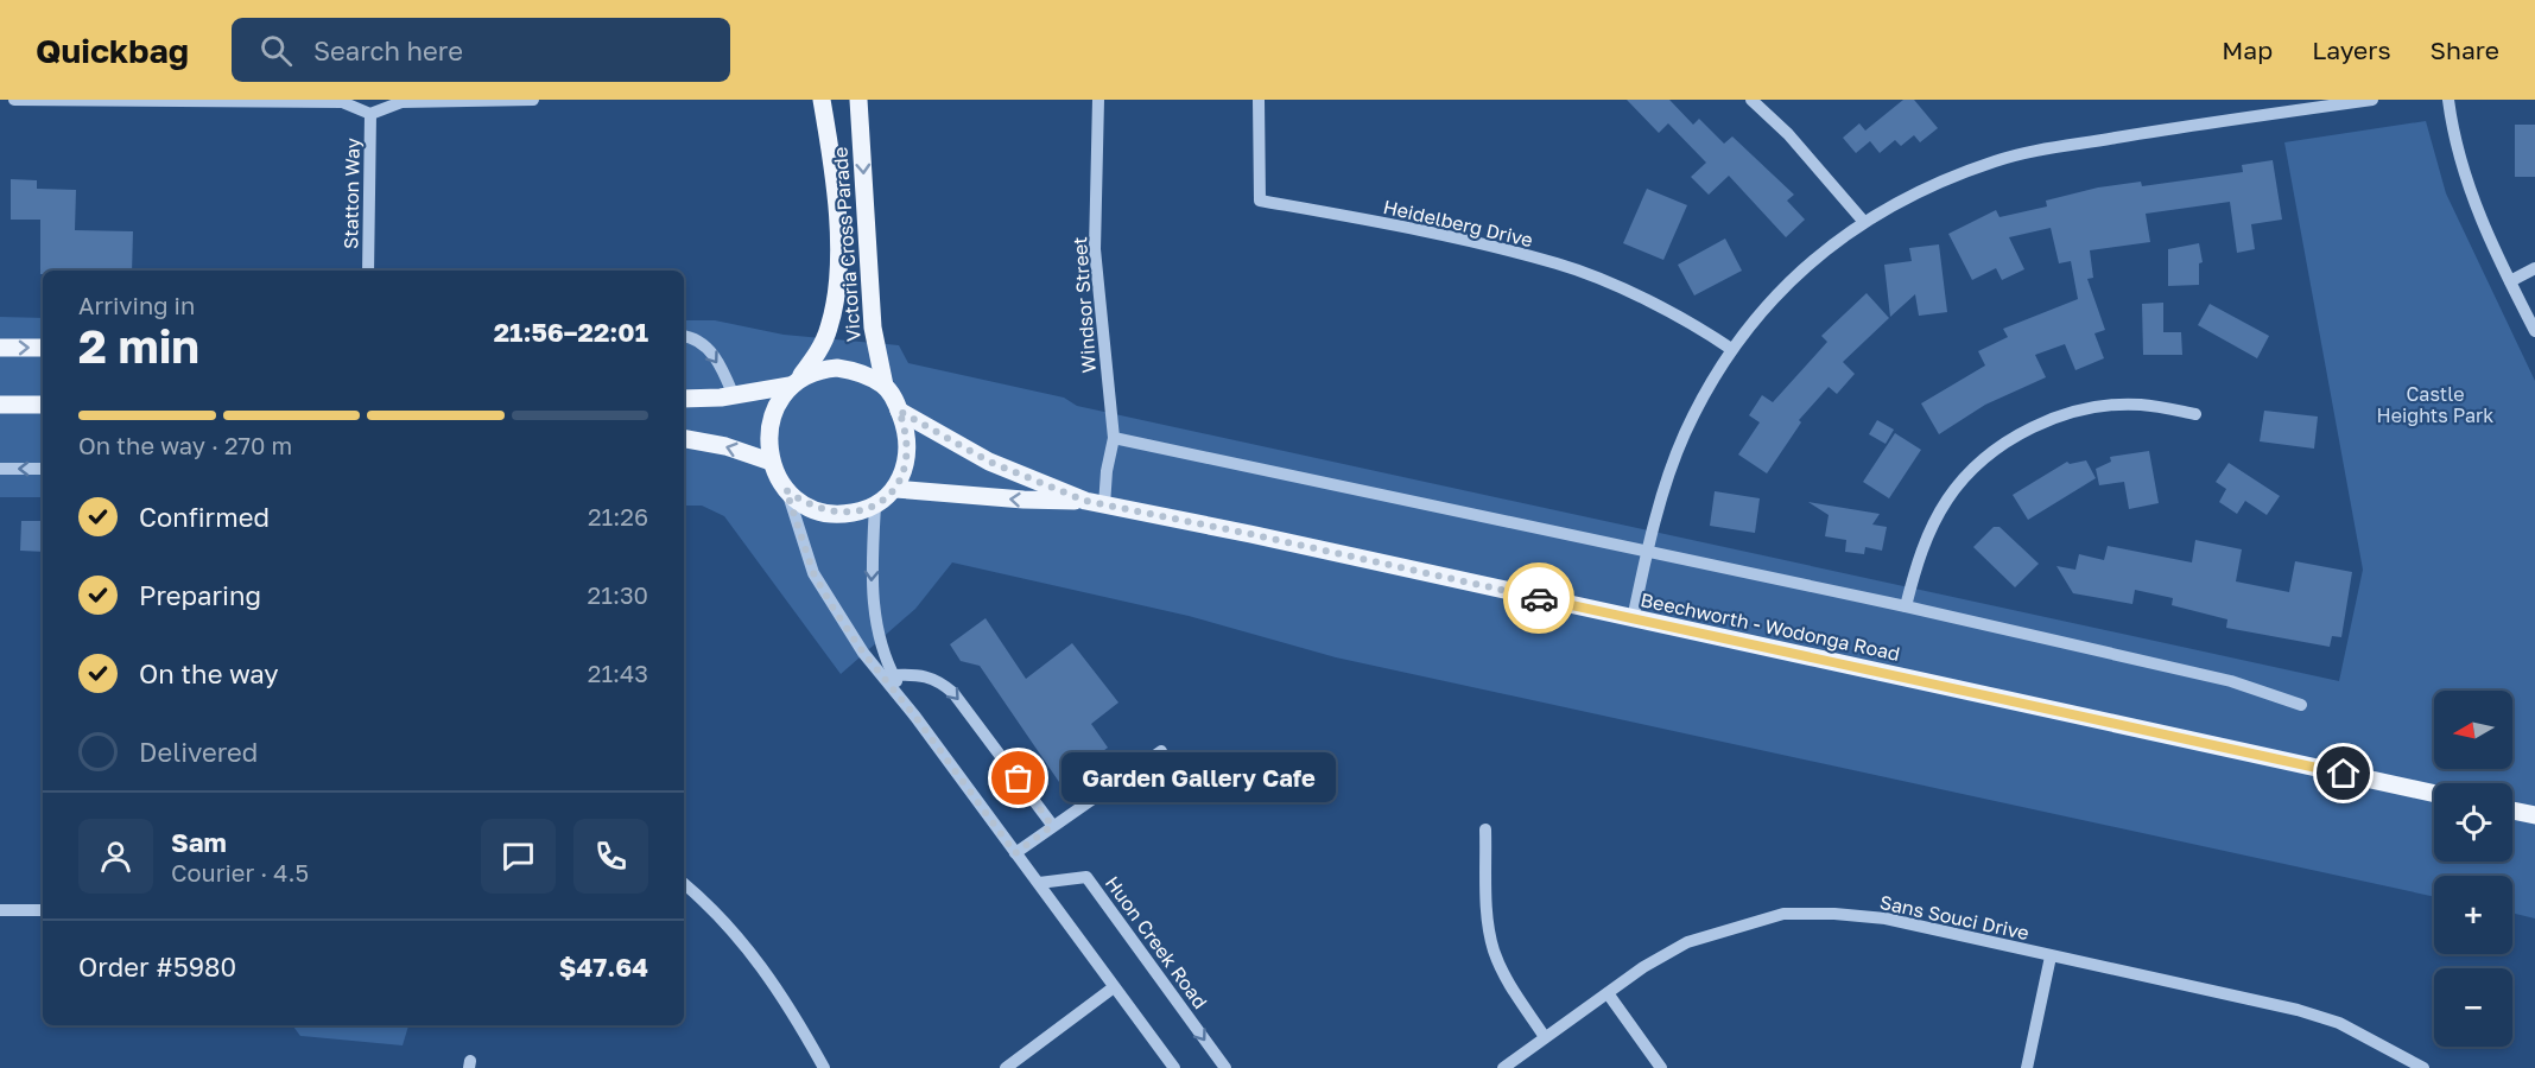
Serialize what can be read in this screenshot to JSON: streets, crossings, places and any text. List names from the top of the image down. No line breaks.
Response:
{"streets":{"main road":["Victoria Cross Parade","Beechworth - Wodonga Road"],"street":["Statton Way","Heidelberg Drive","Windsor Street","Sans Souci Drive","Huon Creek Road"]},"crossings":[["Victoria Cross Parade","Beechworth - Wodonga Road"],["Windsor Street","Beechworth - Wodonga Road"]],"parks":["Castle Heights Park"],"places":["Garden Gallery Cafe"],"north":"left","page":{"header":"Quickbag","search":"Search here","nav":["Map","Layers","Share"],"heading":["2 min","Arriving in","21:56–22:01"],"panel":["Sam","Courier · 4.5","Order #5980","$47.64"],"bar":"On the way · 270 m","list":[["Confirmed","21:26"],["Preparing","21:30"],["On the way","21:43"],"Delivered"],"map_buttons":["+","−"],"bubble":"Garden Gallery Cafe"}}
